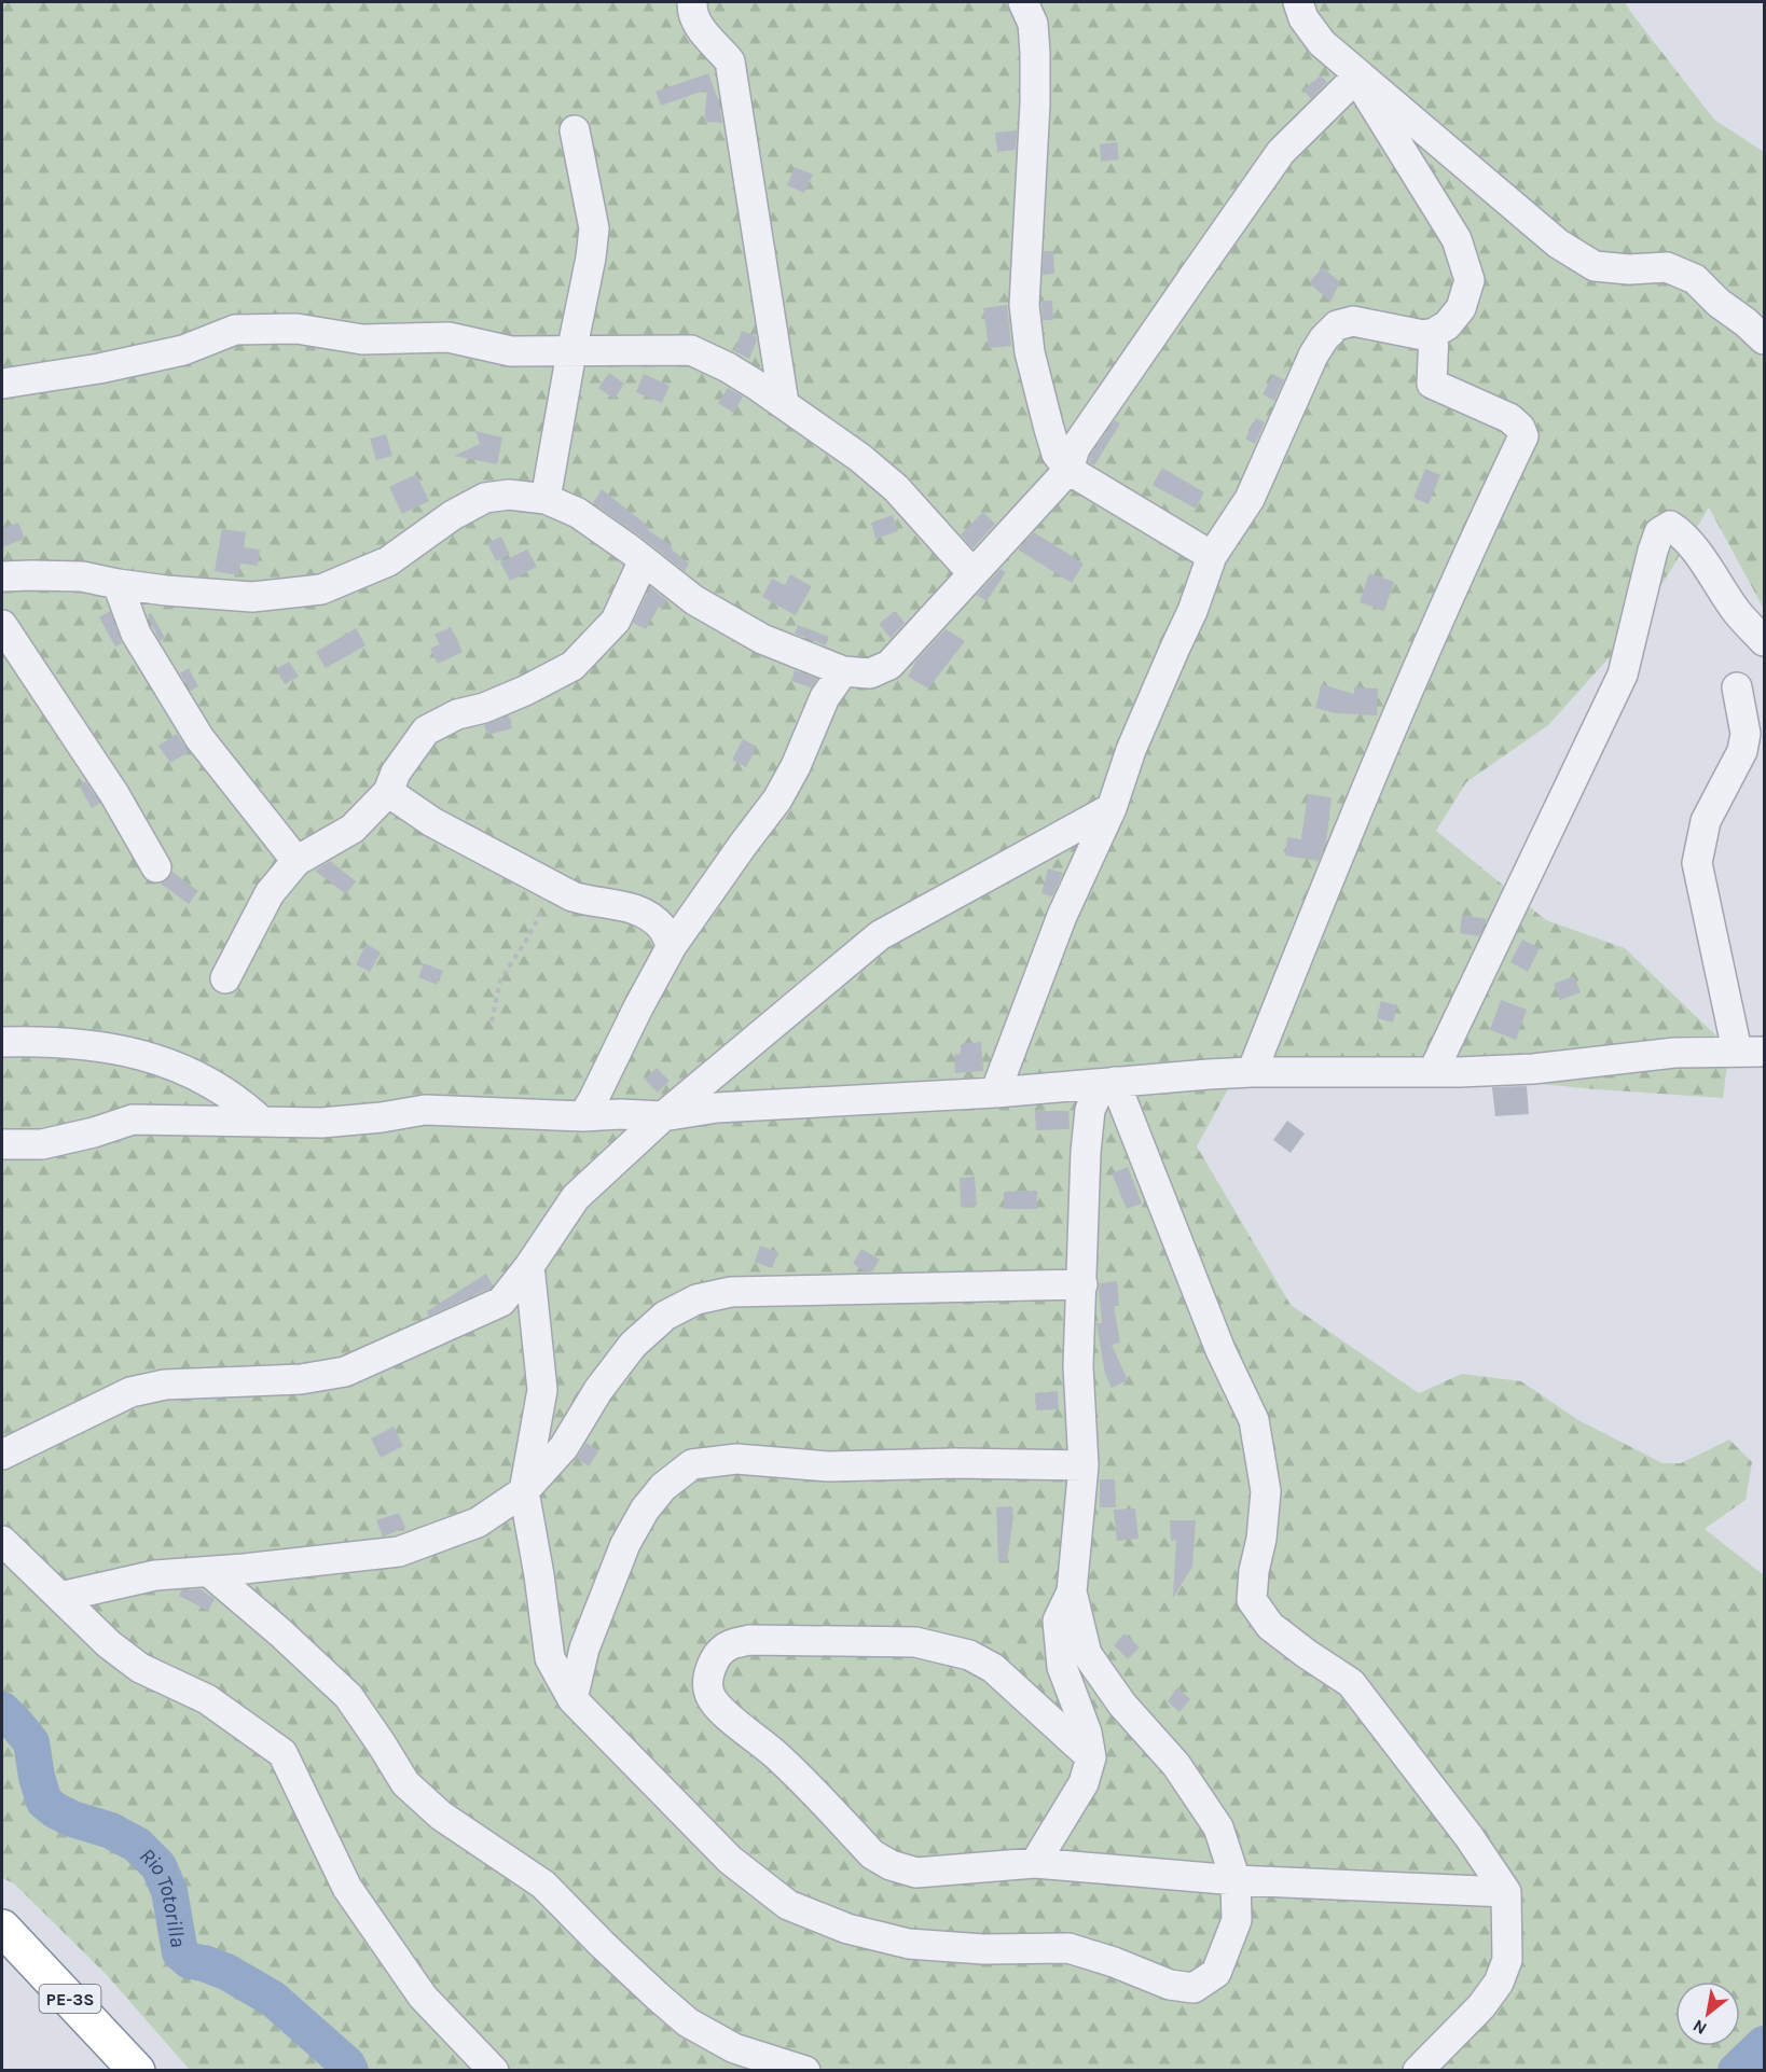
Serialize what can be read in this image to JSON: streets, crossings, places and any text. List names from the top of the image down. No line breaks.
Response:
{"streets":{"highway":["PE-3S"]},"water":["Rio Totorilla"],"north":"bottom left"}
